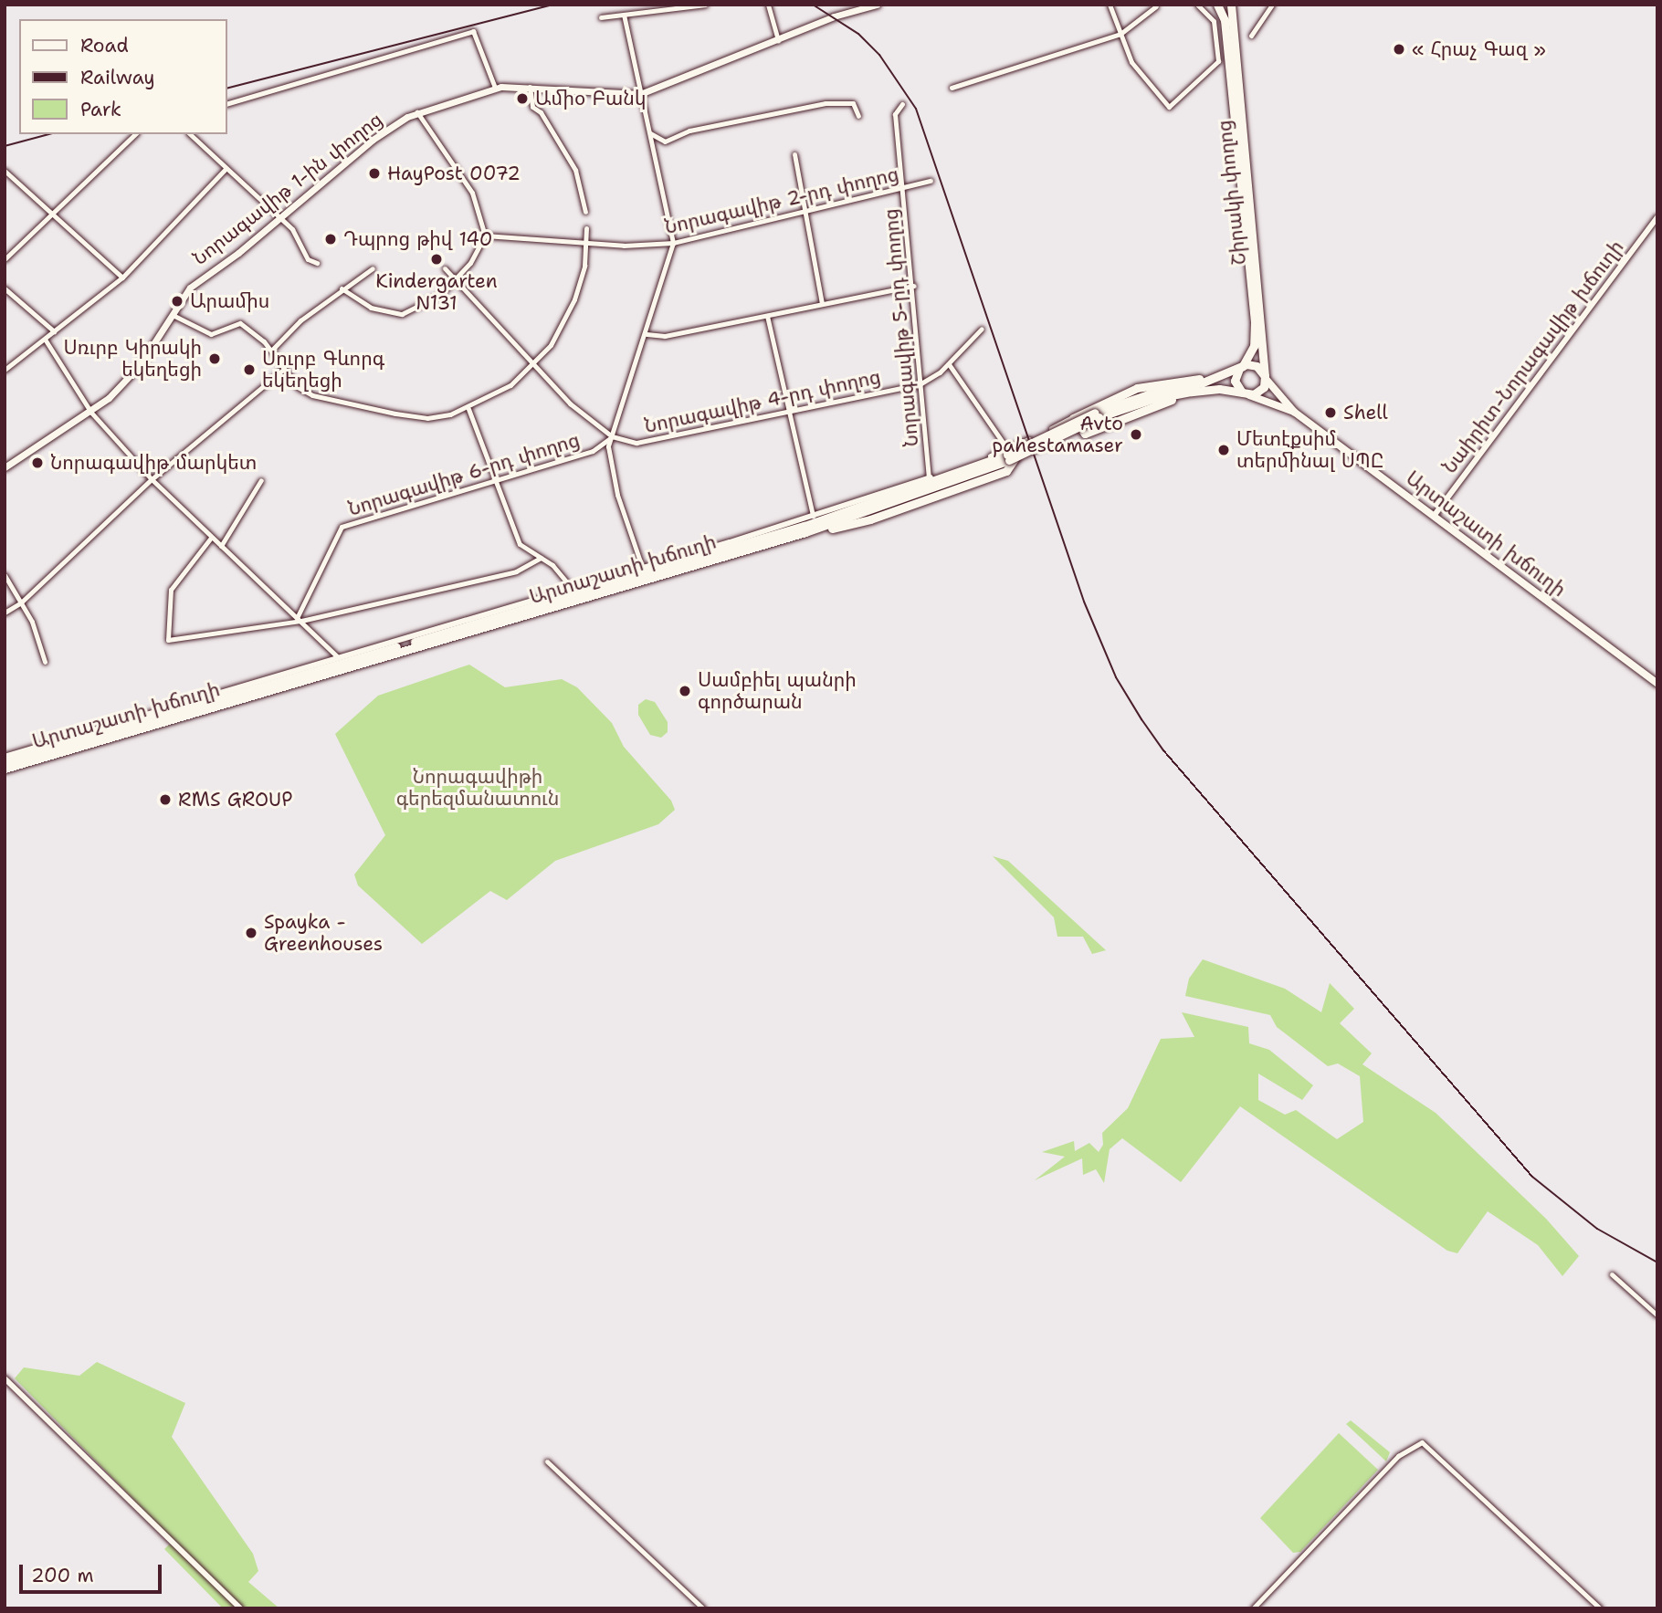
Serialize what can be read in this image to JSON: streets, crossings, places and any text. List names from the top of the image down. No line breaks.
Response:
{"streets":{"highway":["Շիրակի փողոց","Արտաշատի խճուղի"],"main road":["Նորագավիթ 1-ին փողոց"],"street":["Նորագավիթ 2-րդ փողոց","Նորագավիթ 5-րդ փողոց","Նաիրիտ-Նորագավիթ խճուղի","Նորագավիթ 4-րդ փողոց","Նորագավիթ 6-րդ փողոց"]},"crossings":[["Նորագավիթ 1-ին փողոց","Նորագավիթ 6-րդ փողոց"],["Շիրակի փողոց","Արտաշատի խճուղի"],["Նորագավիթ 2-րդ փողոց","Նորագավիթ 5-րդ փողոց"],["Նորագավիթ 2-րդ փողոց","Նորագավիթ 6-րդ փողոց"],["Նորագավիթ 5-րդ փողոց","Նորագավիթ 4-րդ փողոց"],["Նորագավիթ 5-րդ փողոց","Արտաշատի խճուղի"],["Նաիրիտ-Նորագավիթ խճուղի","Արտաշատի խճուղի"],["Նորագավիթ 4-րդ փողոց","Նորագավիթ 6-րդ փողոց"],["Նորագավիթ 6-րդ փողոց","Արտաշատի խճուղի"]],"parks":["Նորագավիթի գերեզմանատուն"],"places":["« Հրաչ Գազ »","Ամիօ Բանկ","HayPost 0072","Դպրոց թիվ 140","Kindergarten N131","Արամիս","Սռւրբ Կիրակի եկեղեցի","Սուրբ Գևորգ եկեղեցի","Shell","Avto pahestamaser","Մետէքսիմ տերմինալ ՍՊԸ","Նորագավիթ մարկետ","Սամբիել պանրի գործարան","RMS GROUP","Spayka - Greenhouses"],"legend":["Road","Railway","Park"],"scale_bar":"200 m"}
